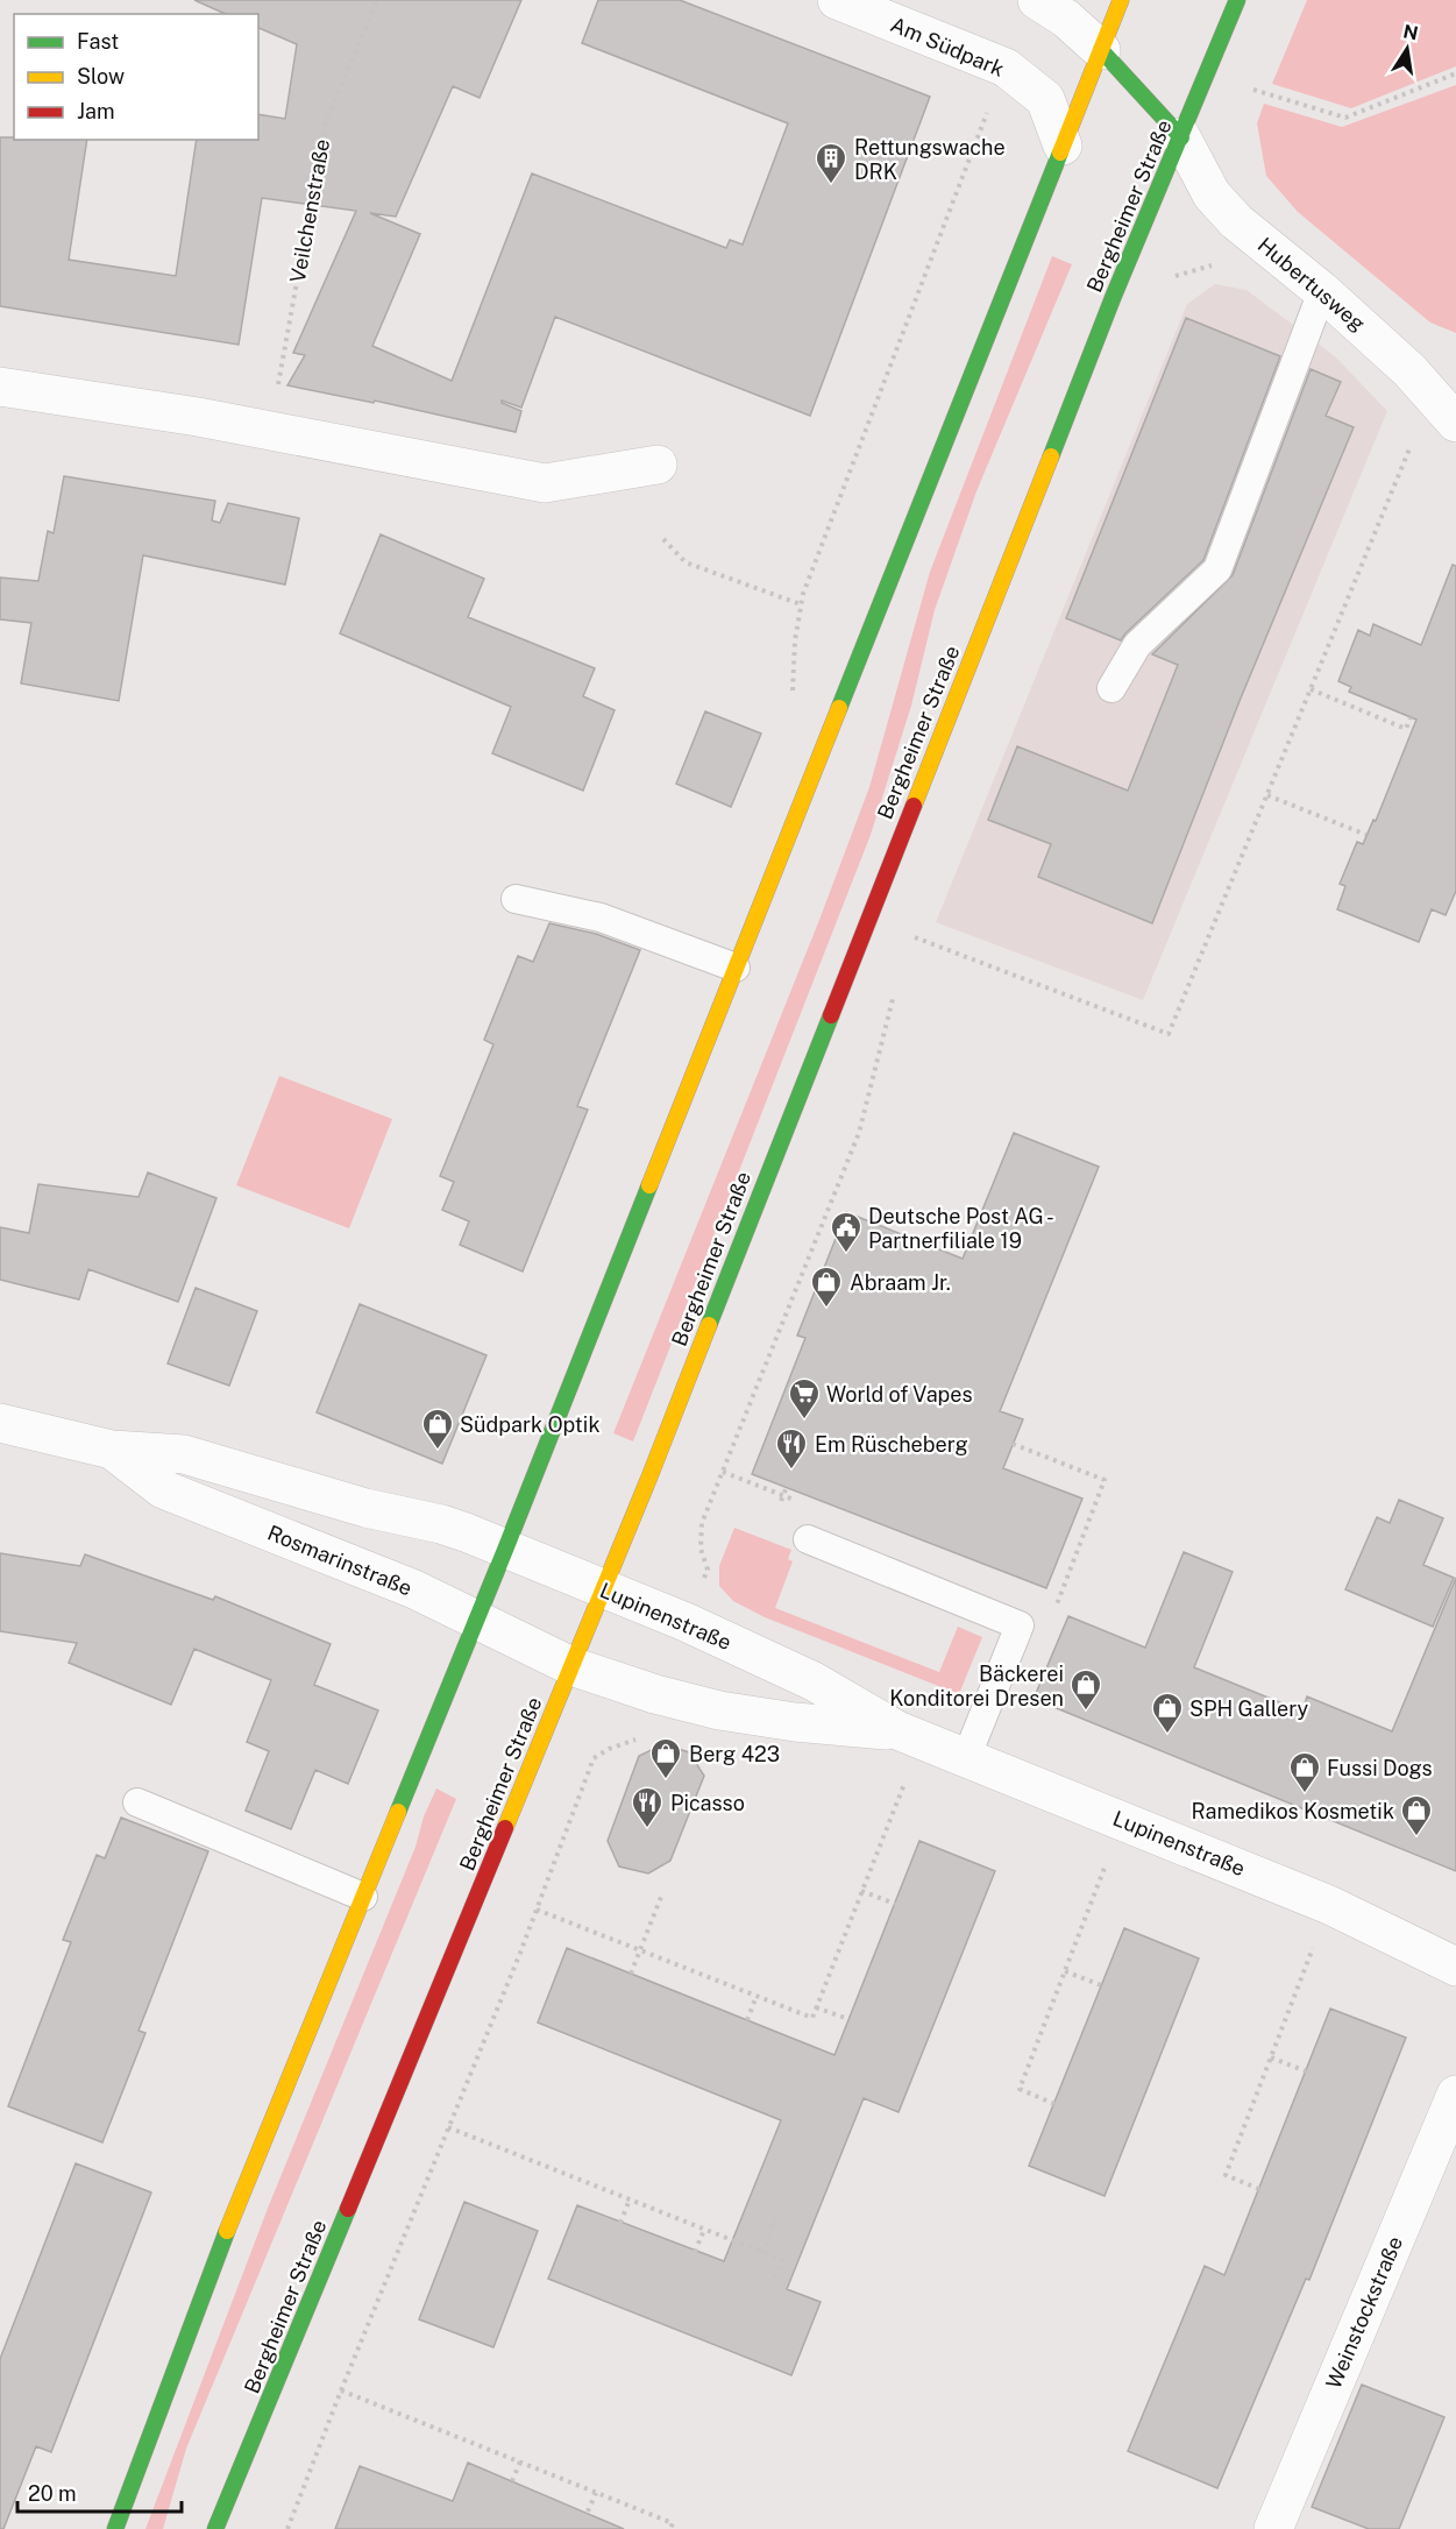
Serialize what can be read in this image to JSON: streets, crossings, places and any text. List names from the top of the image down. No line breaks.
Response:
{"streets":{"main road":["Bergheimer Straße"],"street":["Am Südpark","Hubertusweg","Rosmarinstraße","Lupinenstraße","Weinstockstraße"],"path":["Veilchenstraße"]},"crossings":[["Bergheimer Straße","Hubertusweg"],["Bergheimer Straße","Rosmarinstraße"],["Bergheimer Straße","Lupinenstraße"],["Rosmarinstraße","Lupinenstraße"]],"places":{"building":["Rettungswache DRK"],"public building":["Deutsche Post AG - Partnerfiliale 19"],"shop":["Abraam Jr.","Südpark Optik","Bäckerei Konditorei Dresen","SPH Gallery","Berg 423","Fussi Dogs","Ramedikos Kosmetik"],"supermarket":["World of Vapes"],"restaurant":["Em Rüscheberg","Picasso"]},"legend":["Fast","Slow","Jam"],"scale_bar":"20 m","north":"top"}
